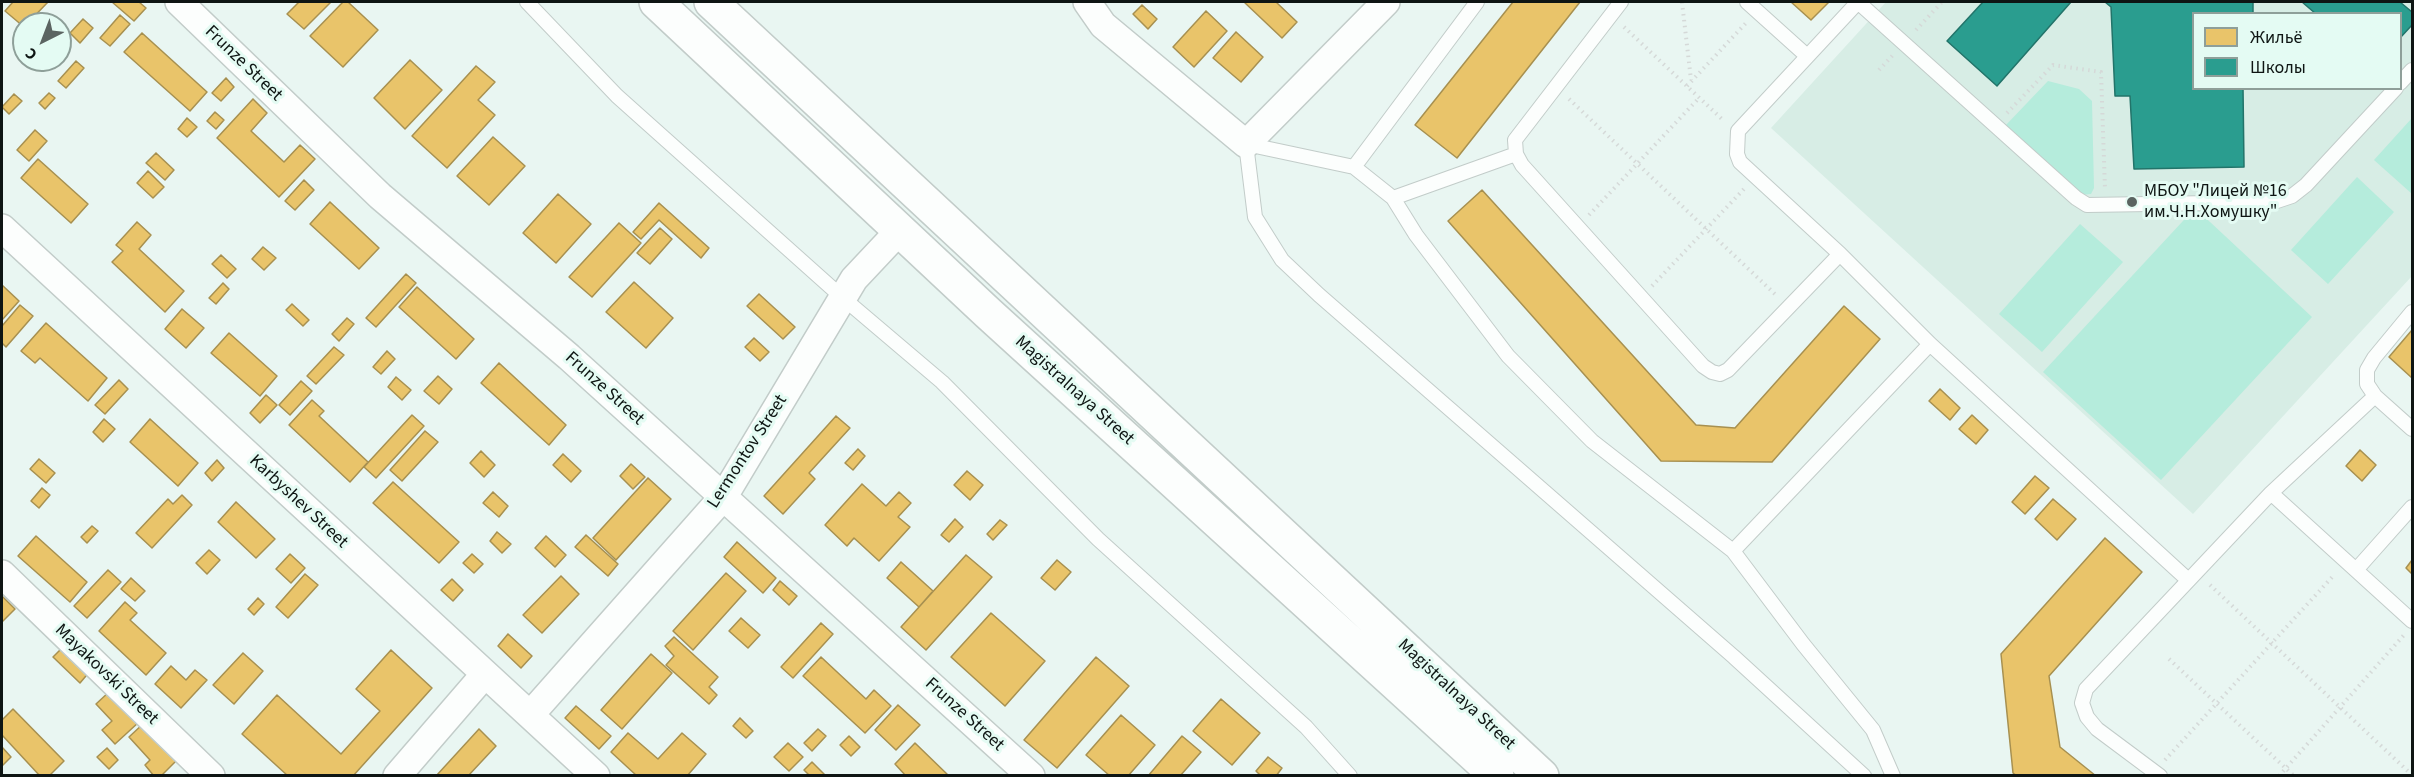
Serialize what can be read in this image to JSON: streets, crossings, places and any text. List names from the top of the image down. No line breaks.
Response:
{"streets":{"main road":["Magistralnaya Street"],"street":["Frunze Street","Lermontov Street","Karbyshev Street","Mayakovski Street"]},"crossings":[["Frunze Street","Lermontov Street"],["Magistralnaya Street","Lermontov Street"],["Lermontov Street","Karbyshev Street"]],"places":["МБОУ \"Лицей №16 им.Ч.Н.Хомушку\""],"legend":["Жильё","Школы"],"north":"bottom left"}
